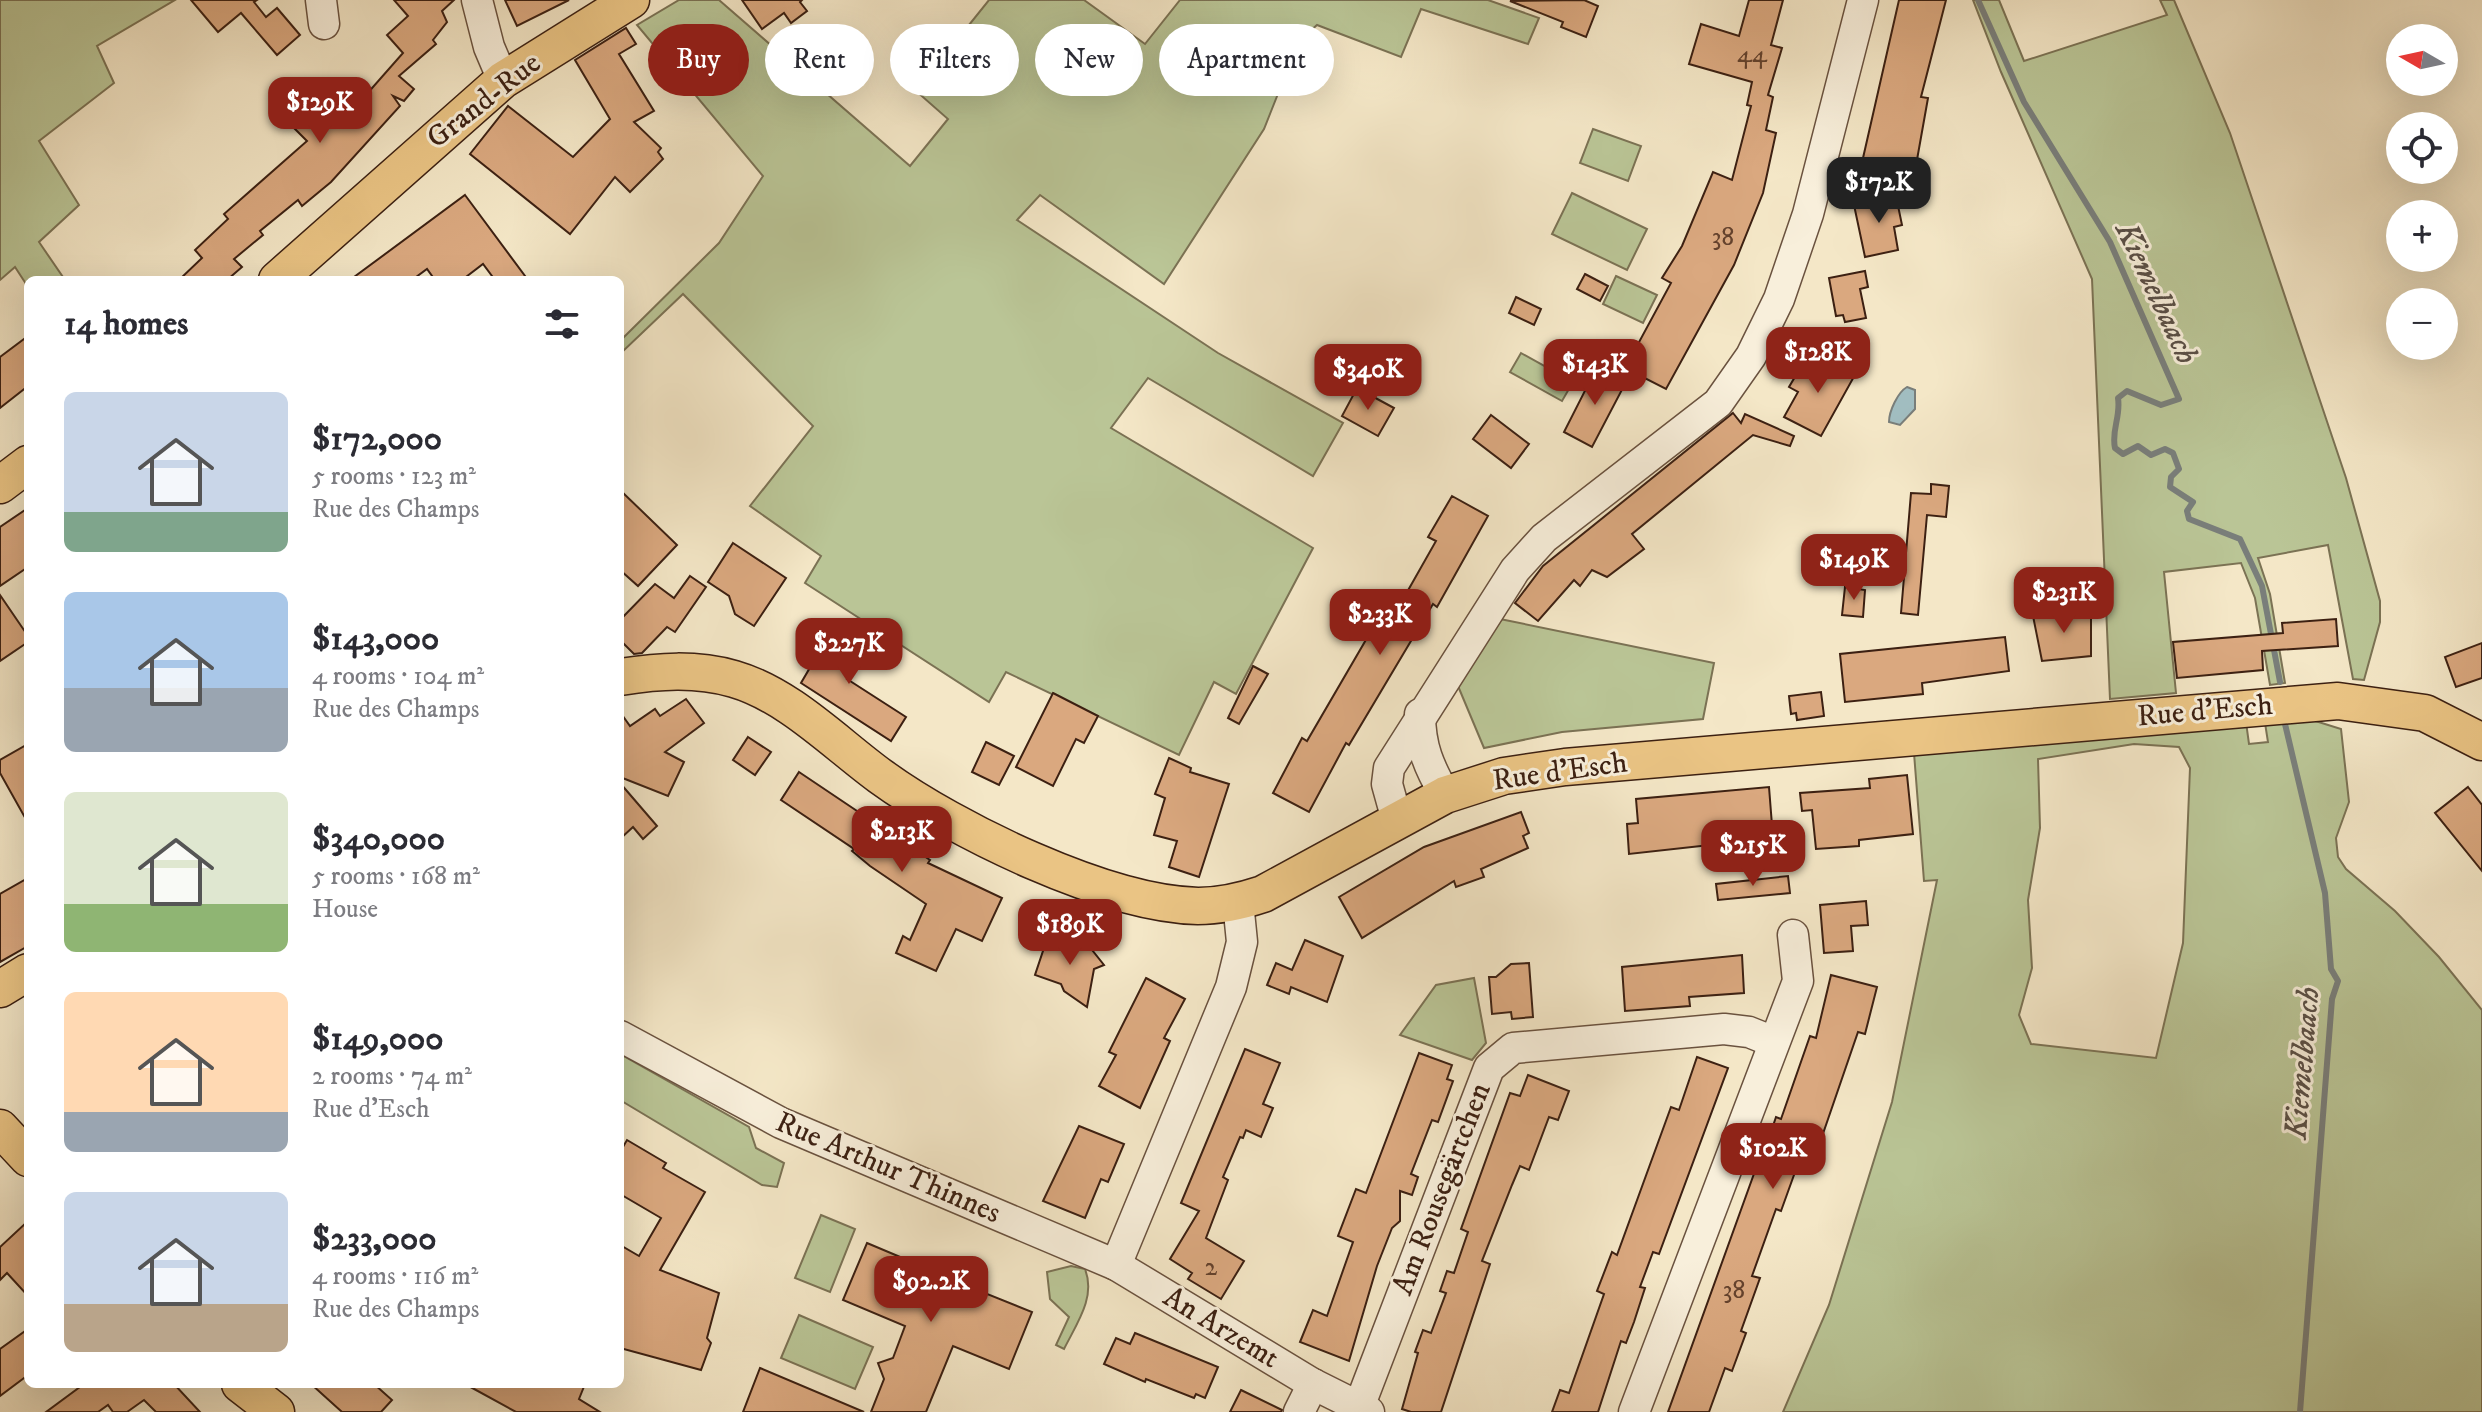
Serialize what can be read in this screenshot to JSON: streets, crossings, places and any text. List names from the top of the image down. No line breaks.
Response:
{"streets":{"main road":["Grand-Rue","Rue d'Esch"],"street":["Rue Arthur Thinnes","Am Rousegärtchen","An Arzemt"]},"crossings":[["Rue Arthur Thinnes","An Arzemt"],["Am Rousegärtchen","An Arzemt"]],"water":["Kiemelbaach"],"house_numbers":["44","38","2","38"],"north":"left","page":{"map_buttons":["+","−"],"chip":["Buy","Rent","Filters","New","Apartment"],"price":["$129K","$172K","$128K","$143K","$340K","$149K","$231K","$233K","$227K","$213K","$215K","$189K","$102K","$92.2K"],"heading":"14 homes","list":[{"name":"$172,000","note":"5 rooms · 123 m² · Rue des Champs"},{"name":"$143,000","note":"4 rooms · 104 m² · Rue des Champs"},{"name":"$340,000","note":"5 rooms · 168 m² · House"},{"name":"$149,000","note":"2 rooms · 74 m² · Rue d'Esch"},{"name":"$233,000","note":"4 rooms · 116 m² · Rue des Champs"}]}}
